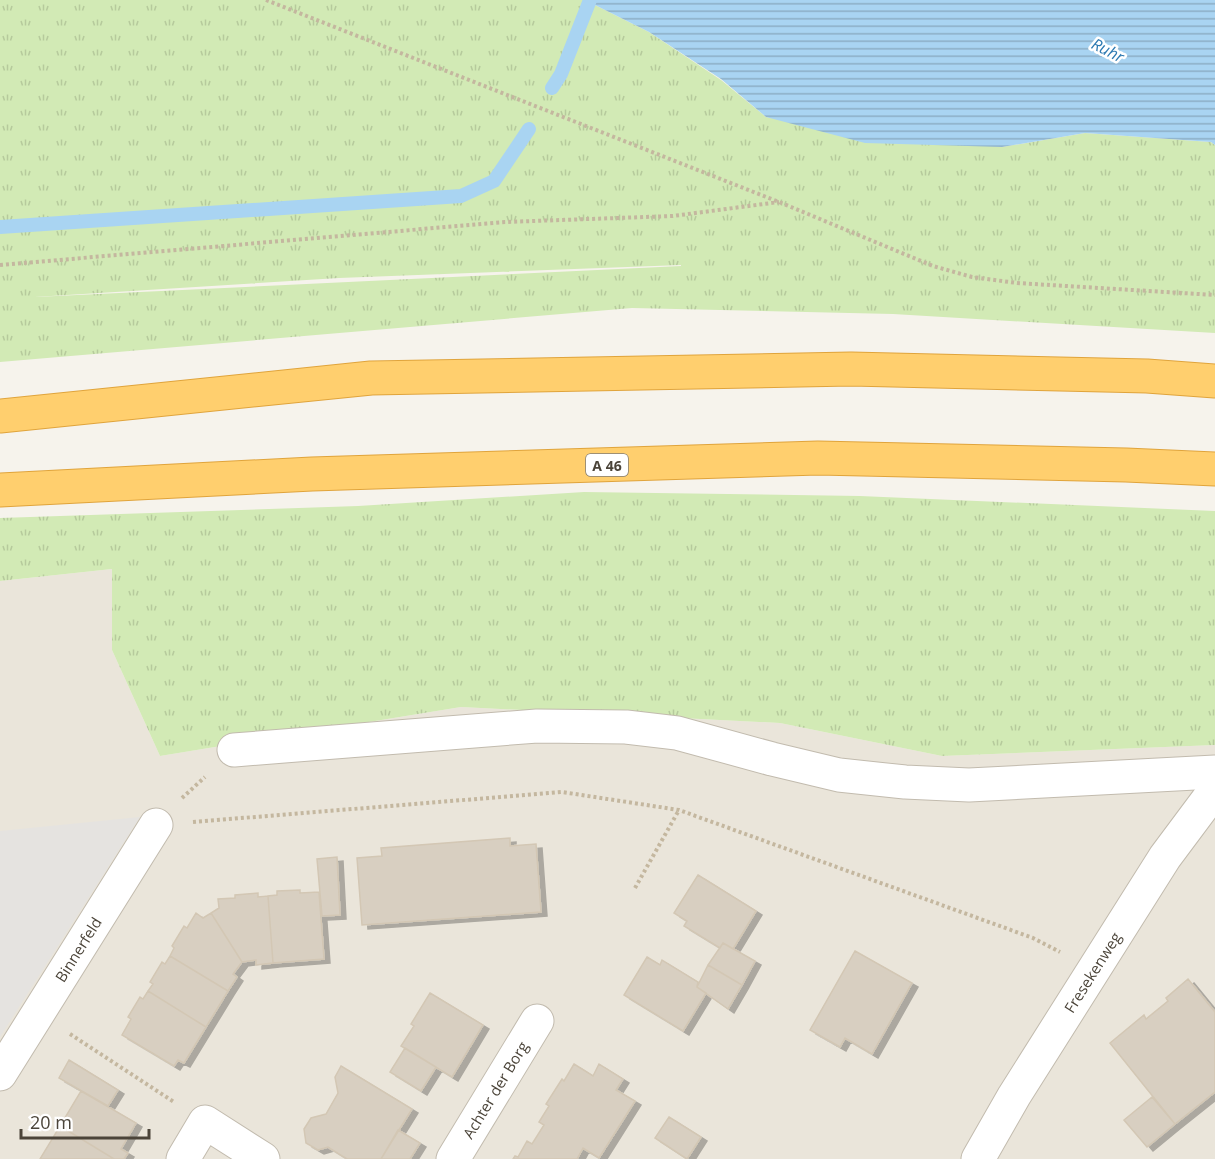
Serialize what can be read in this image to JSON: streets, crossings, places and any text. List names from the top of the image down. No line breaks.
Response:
{"streets":{"highway":["A 46"],"street":["Binnerfeld","Fresekenweg","Achter der Borg"]},"water":["Ruhr"],"scale_bar":"20 m"}
